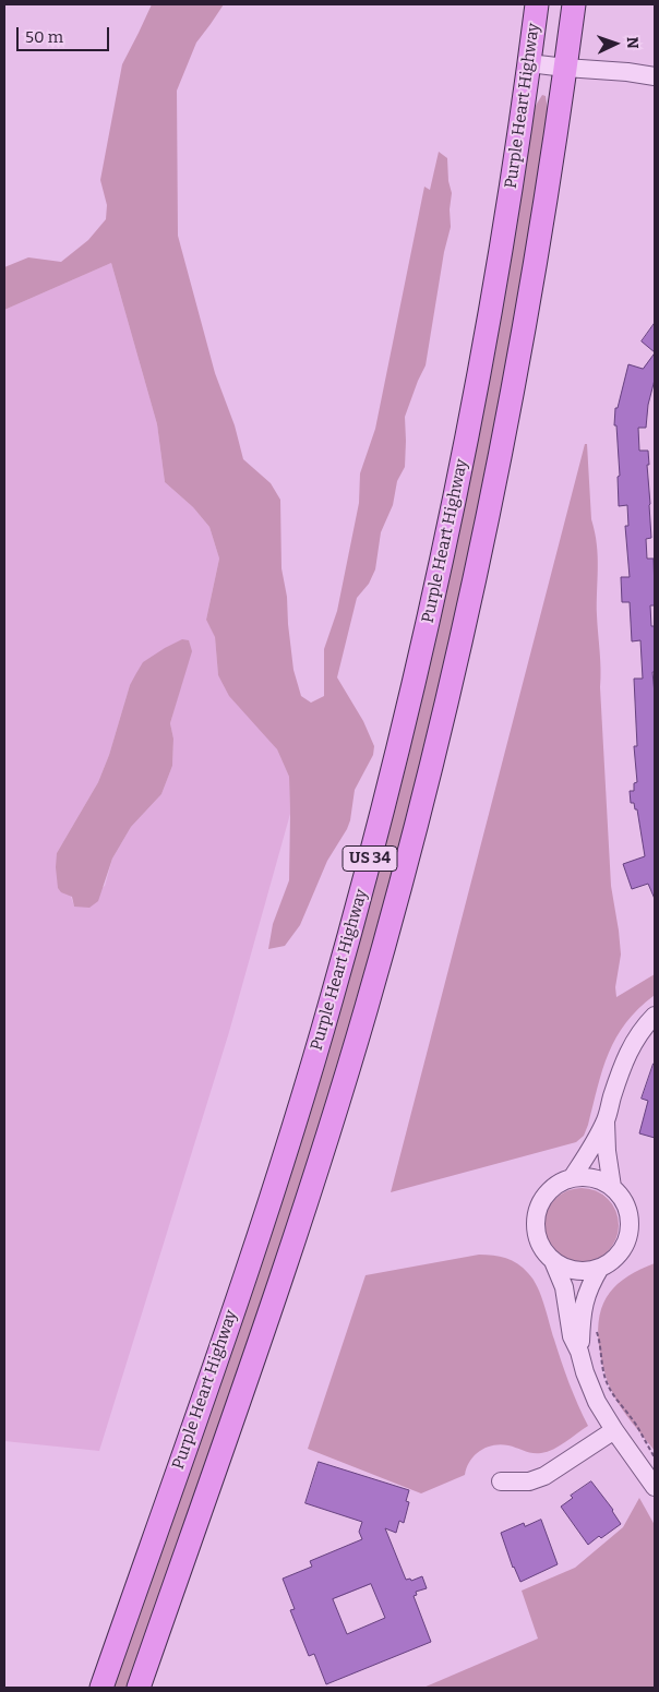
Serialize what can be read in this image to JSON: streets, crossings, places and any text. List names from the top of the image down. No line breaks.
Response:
{"streets":{"main road":["Purple Heart Highway","US 34"]},"scale_bar":"50 m","north":"right"}
